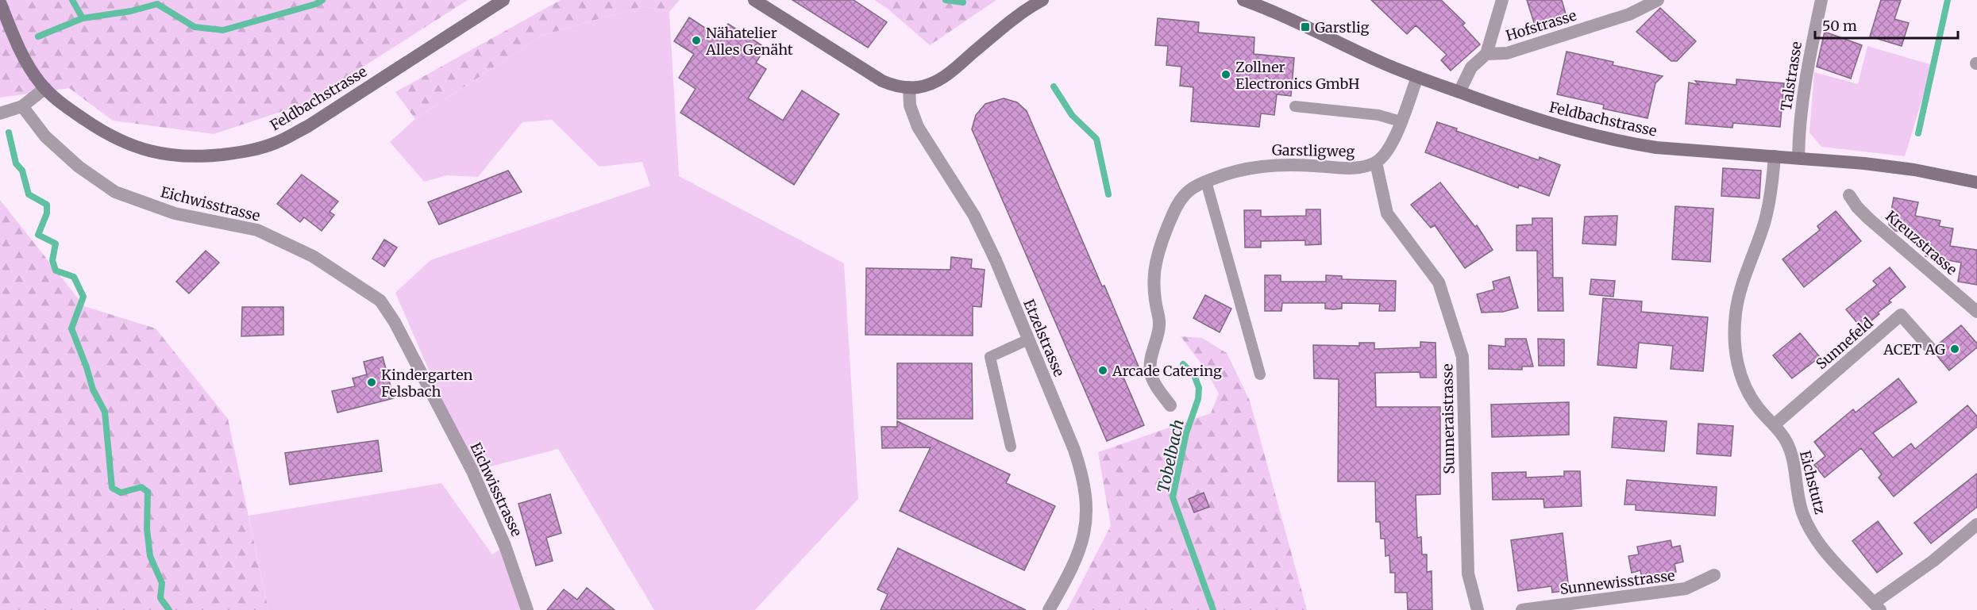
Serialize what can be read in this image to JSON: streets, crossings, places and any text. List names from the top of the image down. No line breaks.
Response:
{"streets":{"main road":["Feldbachstrasse"],"street":["Hofstrasse","Talstrasse","Garstligweg","Eichwisstrasse","Kreuzstrasse","Etzelstrasse","Sunnefeld","Sunneraistrasse","Eichstutz","Sunnewisstrasse"]},"crossings":[["Talstrasse","Feldbachstrasse"],["Feldbachstrasse","Garstligweg"],["Feldbachstrasse","Eichstutz"],["Garstligweg","Sunneraistrasse"],["Sunnefeld","Eichstutz"]],"water":["Tobelbach"],"places":{"transit":["Garstlig"],"other":["Nähatelier Alles Genäht","Zollner Electronics GmbH","ACET AG","Arcade Catering","Kindergarten Felsbach"]},"scale_bar":"50 m"}
